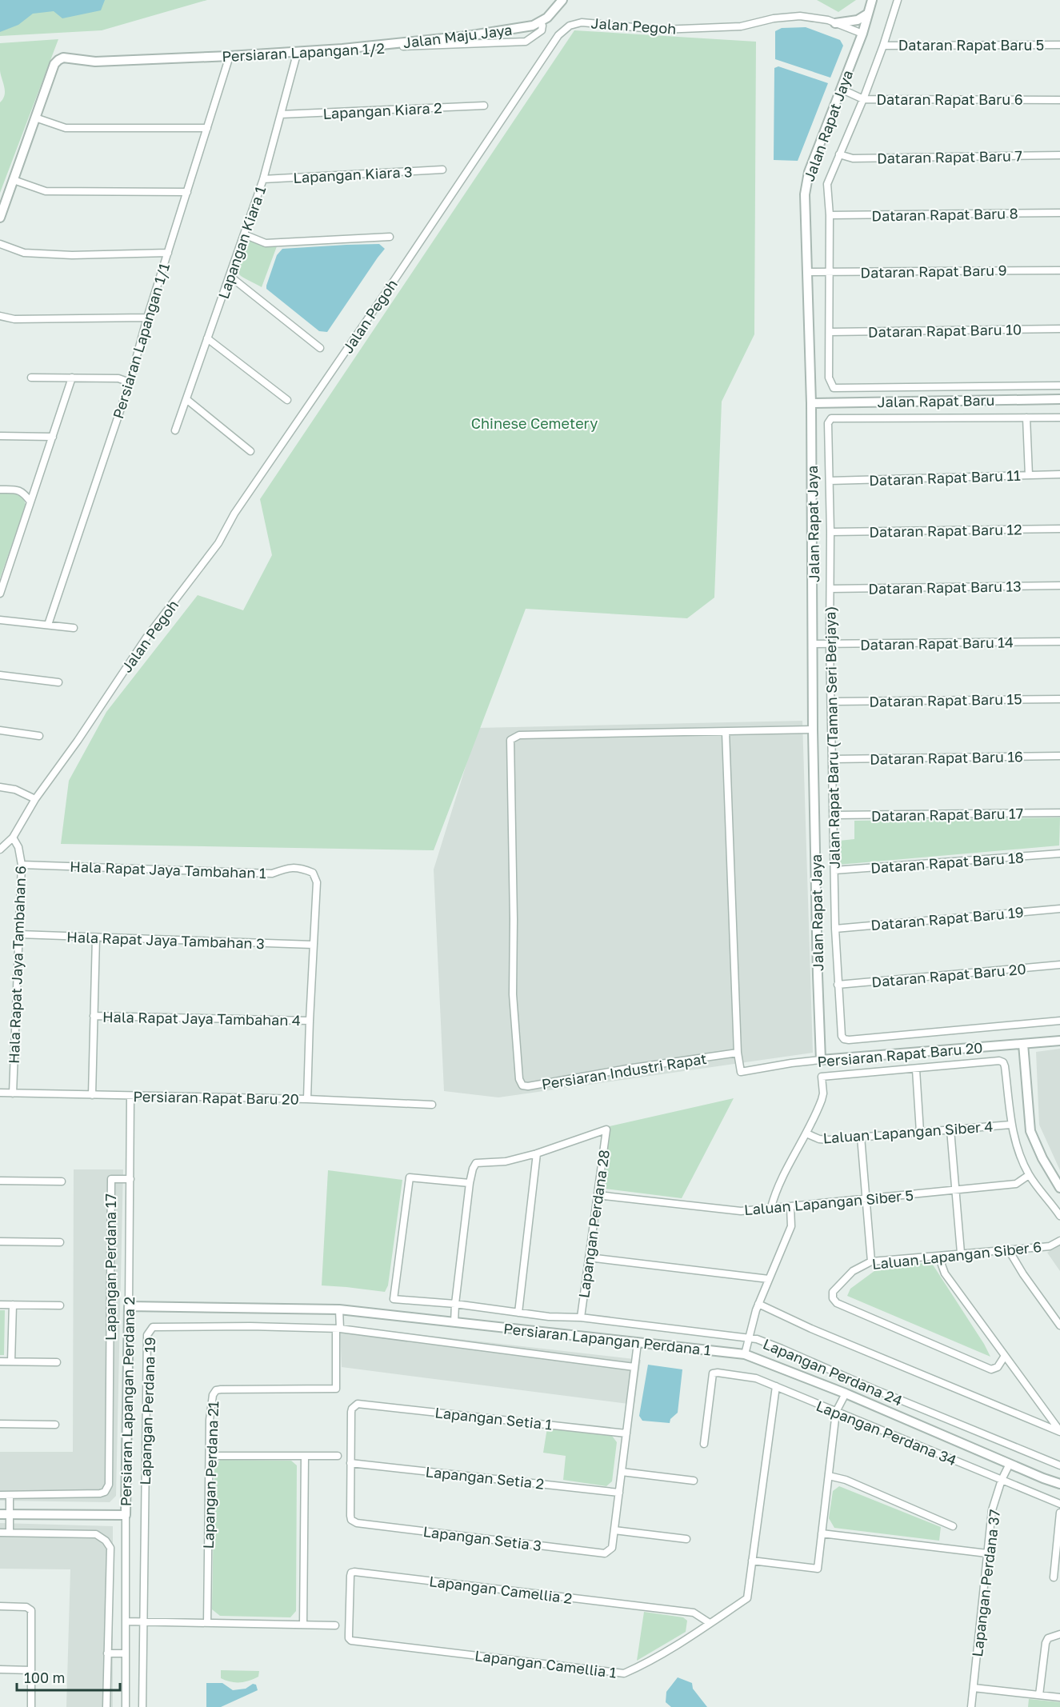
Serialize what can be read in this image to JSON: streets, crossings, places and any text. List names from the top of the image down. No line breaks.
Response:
{"streets":{"street":["Jalan Pegoh","Jalan Maju Jaya","Dataran Rapat Baru 5","Persiaran Lapangan 1/2","Dataran Rapat Baru 6","Lapangan Kiara 2","Jalan Rapat Jaya","Dataran Rapat Baru 7","Lapangan Kiara 3","Dataran Rapat Baru 8","Lapangan Kiara 1","Dataran Rapat Baru 9","Dataran Rapat Baru 10","Persiaran Lapangan 1/1","Jalan Rapat Baru","Dataran Rapat Baru 11","Dataran Rapat Baru 12","Dataran Rapat Baru 13","Dataran Rapat Baru 14","Dataran Rapat Baru 15","Jalan Rapat Baru (Taman Seri Berjaya)","Dataran Rapat Baru 16","Dataran Rapat Baru 17","Dataran Rapat Baru 18","Hala Rapat Jaya Tambahan 1","Dataran Rapat Baru 19","Hala Rapat Jaya Tambahan 3","Hala Rapat Jaya Tambahan 6","Dataran Rapat Baru 20","Hala Rapat Jaya Tambahan 4","Persiaran Rapat Baru 20","Persiaran Industri Rapat","Laluan Lapangan Siber 4","Laluan Lapangan Siber 5","Lapangan Perdana 28","Laluan Lapangan Siber 6","Lapangan Perdana 17","Persiaran Lapangan Perdana 1","Lapangan Perdana 24","Persiaran Lapangan Perdana 2","Lapangan Perdana 19","Lapangan Setia 1","Lapangan Perdana 34","Lapangan Perdana 21","Lapangan Setia 2","Lapangan Setia 3","Lapangan Perdana 37","Lapangan Camellia 2","Lapangan Camellia 1"]},"crossings":[["Jalan Pegoh","Jalan Rapat Jaya"],["Jalan Pegoh","Hala Rapat Jaya Tambahan 6"],["Jalan Maju Jaya","Persiaran Lapangan 1/2"],["Dataran Rapat Baru 5","Jalan Rapat Jaya"],["Persiaran Lapangan 1/2","Lapangan Kiara 1"],["Persiaran Lapangan 1/2","Persiaran Lapangan 1/1"],["Dataran Rapat Baru 6","Jalan Rapat Jaya"],["Lapangan Kiara 2","Lapangan Kiara 1"],["Jalan Rapat Jaya","Dataran Rapat Baru 7"],["Jalan Rapat Jaya","Dataran Rapat Baru 8"],["Jalan Rapat Jaya","Dataran Rapat Baru 9"],["Jalan Rapat Jaya","Dataran Rapat Baru 10"],["Jalan Rapat Jaya","Jalan Rapat Baru"],["Jalan Rapat Jaya","Dataran Rapat Baru 14"],["Jalan Rapat Jaya","Persiaran Rapat Baru 20"],["Jalan Rapat Jaya","Persiaran Industri Rapat"],["Lapangan Kiara 3","Lapangan Kiara 1"],["Dataran Rapat Baru 11","Jalan Rapat Baru (Taman Seri Berjaya)"],["Dataran Rapat Baru 12","Jalan Rapat Baru (Taman Seri Berjaya)"],["Dataran Rapat Baru 13","Jalan Rapat Baru (Taman Seri Berjaya)"],["Dataran Rapat Baru 14","Jalan Rapat Baru (Taman Seri Berjaya)"],["Dataran Rapat Baru 15","Jalan Rapat Baru (Taman Seri Berjaya)"],["Jalan Rapat Baru (Taman Seri Berjaya)","Dataran Rapat Baru 16"],["Jalan Rapat Baru (Taman Seri Berjaya)","Dataran Rapat Baru 17"],["Jalan Rapat Baru (Taman Seri Berjaya)","Dataran Rapat Baru 18"],["Jalan Rapat Baru (Taman Seri Berjaya)","Dataran Rapat Baru 19"],["Jalan Rapat Baru (Taman Seri Berjaya)","Dataran Rapat Baru 20"],["Hala Rapat Jaya Tambahan 1","Hala Rapat Jaya Tambahan 3"],["Hala Rapat Jaya Tambahan 1","Hala Rapat Jaya Tambahan 6"],["Hala Rapat Jaya Tambahan 3","Hala Rapat Jaya Tambahan 6"],["Hala Rapat Jaya Tambahan 6","Persiaran Rapat Baru 20"],["Persiaran Rapat Baru 20","Persiaran Industri Rapat"],["Persiaran Rapat Baru 20","Persiaran Lapangan Perdana 2"],["Laluan Lapangan Siber 5","Lapangan Perdana 28"],["Lapangan Perdana 28","Lapangan Perdana 24"],["Lapangan Perdana 17","Persiaran Lapangan Perdana 2"],["Persiaran Lapangan Perdana 1","Persiaran Lapangan Perdana 2"],["Persiaran Lapangan Perdana 1","Lapangan Perdana 37"],["Lapangan Perdana 19","Lapangan Perdana 21"],["Lapangan Setia 1","Lapangan Setia 2"],["Lapangan Setia 1","Lapangan Setia 3"],["Lapangan Perdana 34","Lapangan Perdana 37"],["Lapangan Perdana 34","Lapangan Camellia 1"],["Lapangan Setia 2","Lapangan Setia 3"],["Lapangan Camellia 2","Lapangan Camellia 1"]],"parks":["Chinese Cemetery"],"scale_bar":"100 m"}
